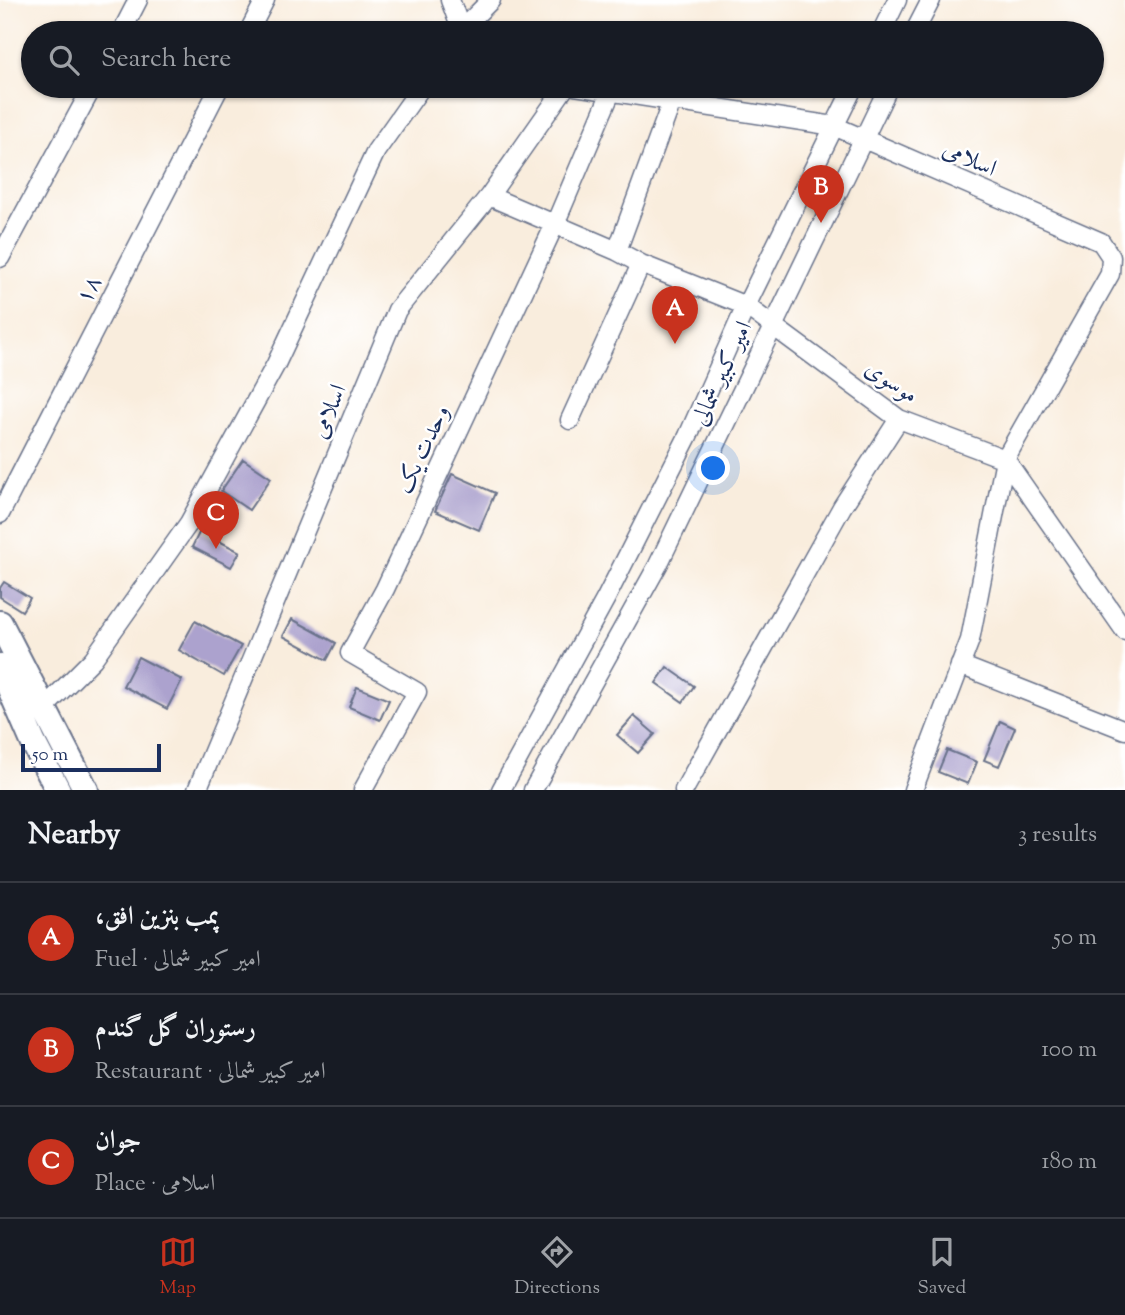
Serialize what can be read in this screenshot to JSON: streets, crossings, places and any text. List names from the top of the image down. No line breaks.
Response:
{"streets":{"street":["اسلامی","۱۸","امیر کبیر شمالی","موسوی","وحدت یک"]},"crossings":[["اسلامی","امیر کبیر شمالی"],["اسلامی","موسوی"],["امیر کبیر شمالی","موسوی"],["موسوی","وحدت یک"]],"scale_bar":"50 m","page":{"search":"Search here","pins":["B","A","C"],"scale":"50 m","heading":["Nearby","3 results"],"list":[{"mark":"A","name":"،پمب بنزین افق","note":"Fuel · امیر کبیر شمالی","value":"50 m"},{"mark":"B","name":"رستوران گل‌ گندم","note":"Restaurant · امیر کبیر شمالی","value":"100 m"},{"mark":"C","name":"جوان","note":"Place · اسلامی","value":"180 m"}],"nav":["Map","Directions","Saved"]}}
